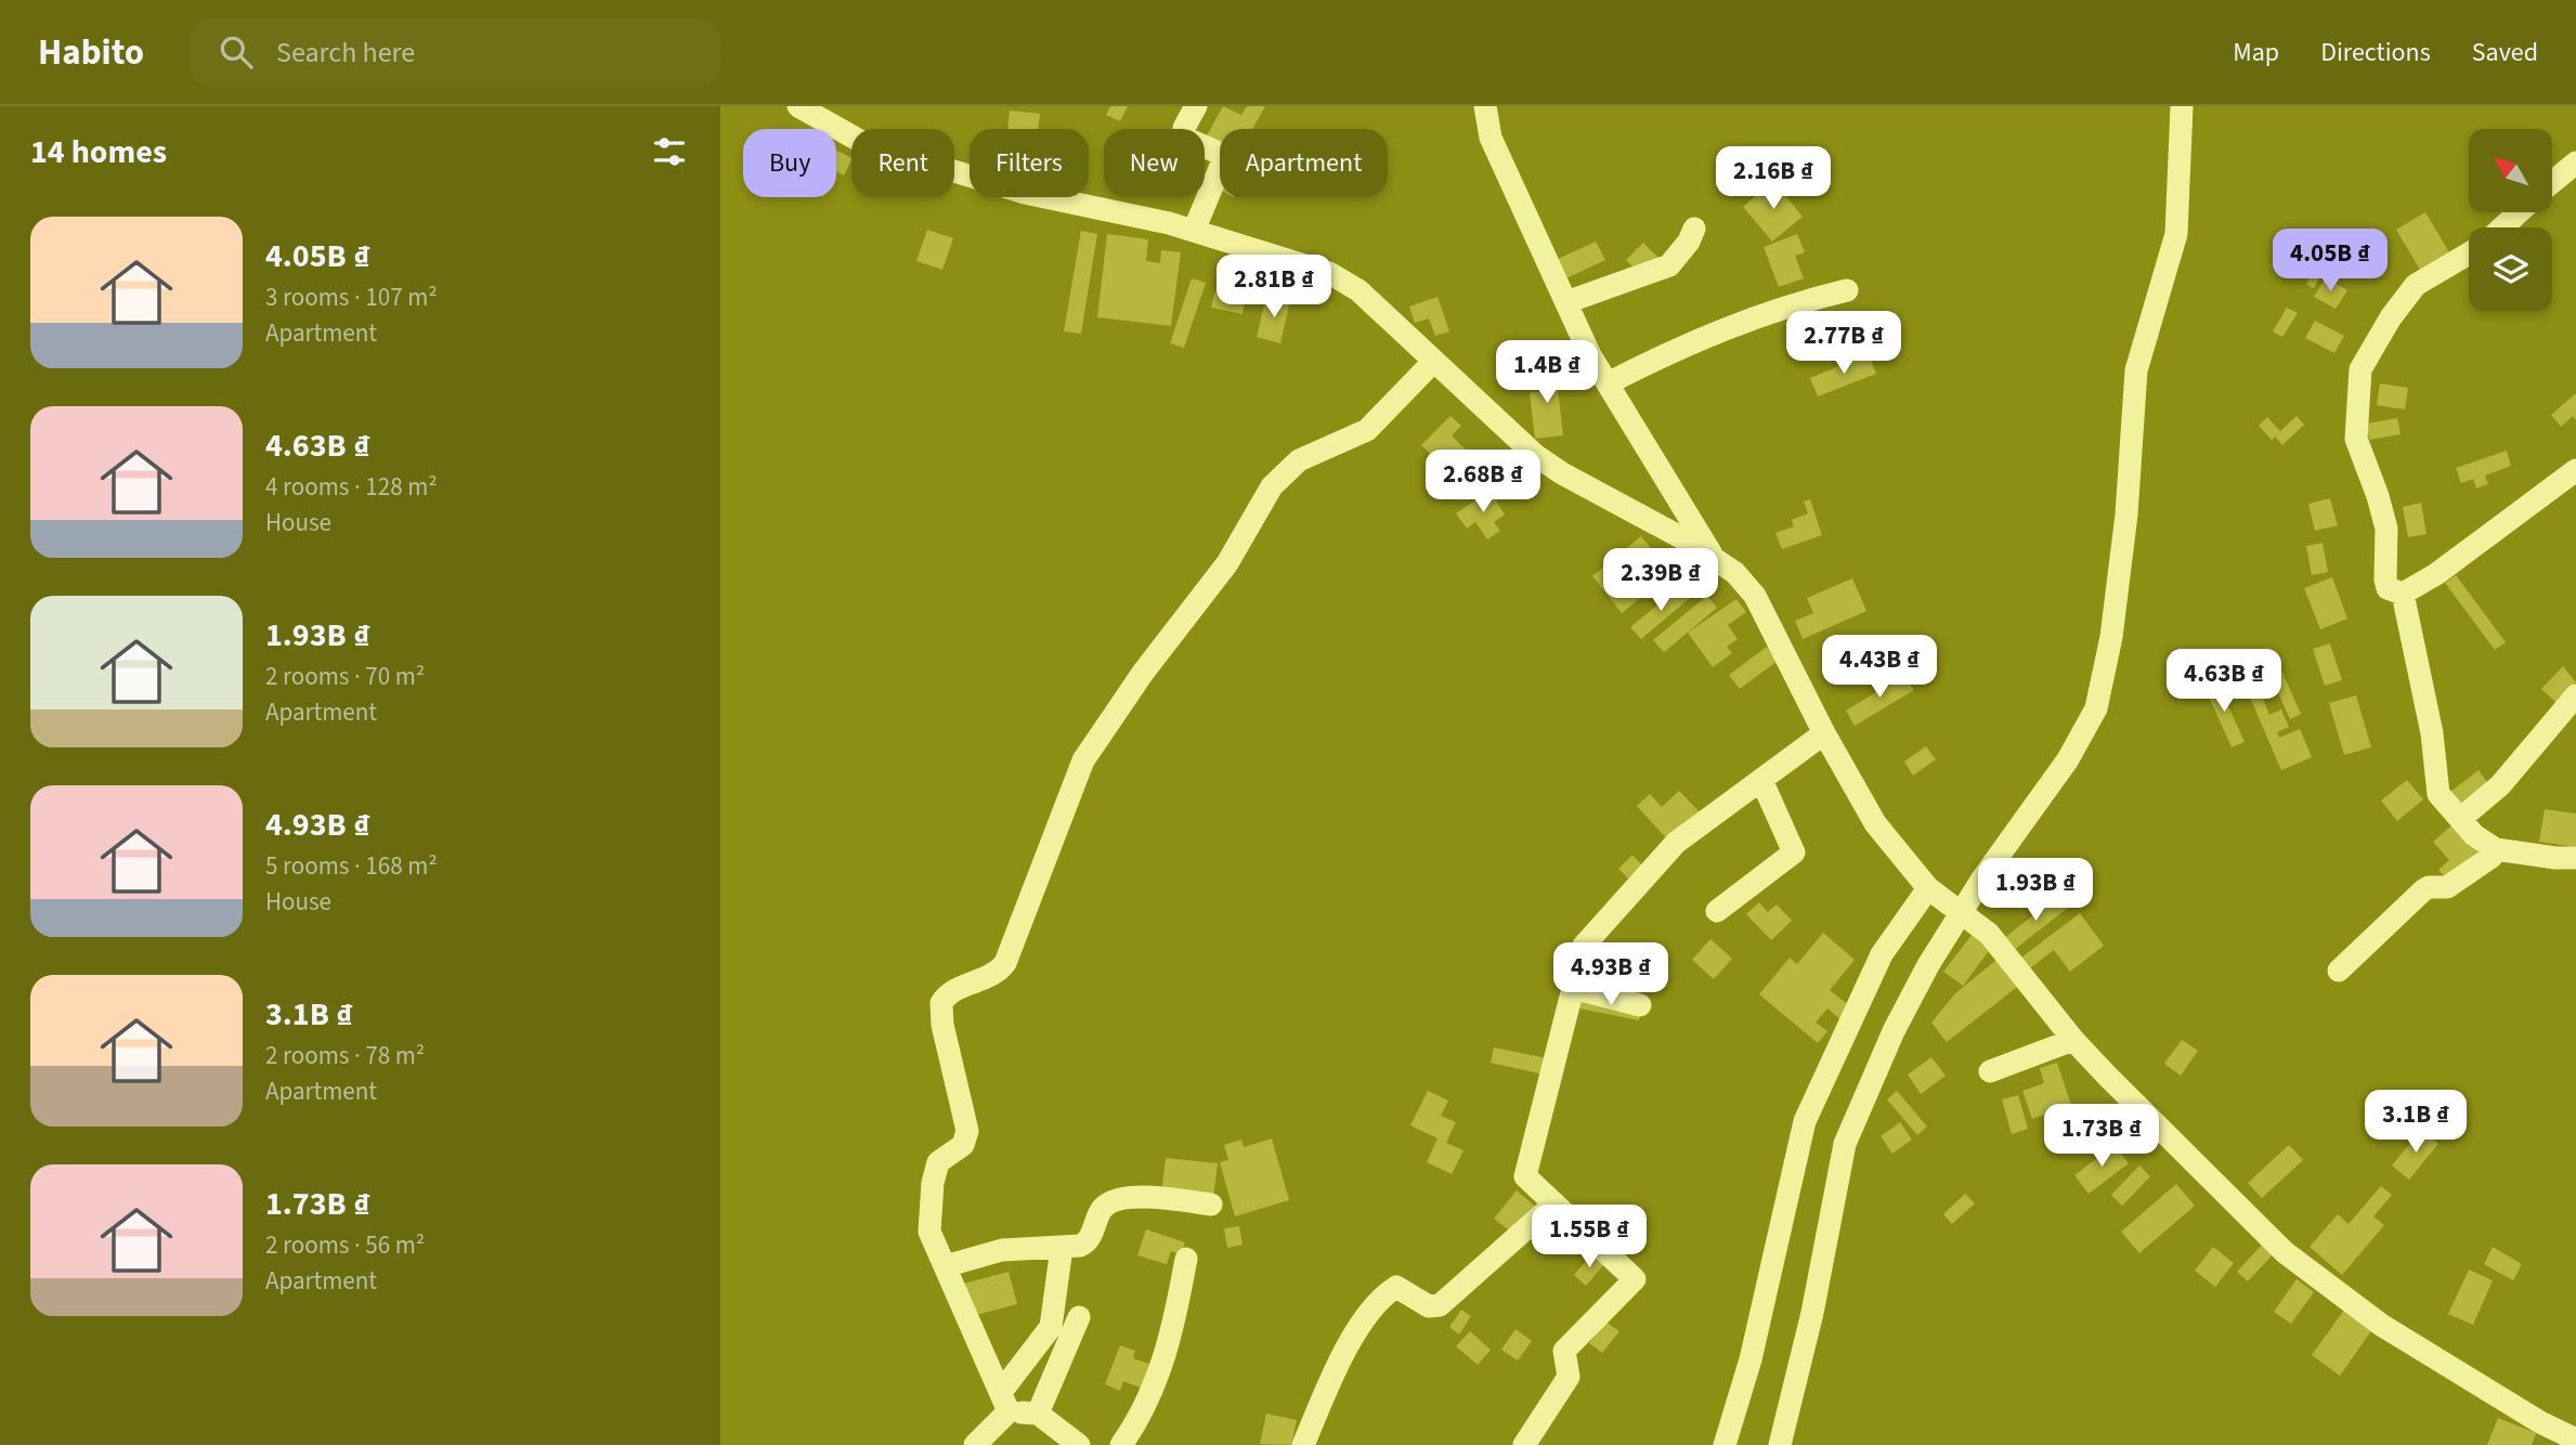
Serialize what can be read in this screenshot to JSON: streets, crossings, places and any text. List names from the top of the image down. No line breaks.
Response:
{"north":"top left","page":{"header":"Habito","search":"Search here","nav":["Map","Directions","Saved"],"heading":"14 homes","chip":["Buy","Rent","Filters","New","Apartment"],"price":["2.16B ₫","4.05B ₫","2.81B ₫","2.77B ₫","1.4B ₫","2.68B ₫","2.39B ₫","4.43B ₫","4.63B ₫","1.93B ₫","4.93B ₫","3.1B ₫","1.73B ₫","1.55B ₫"],"list":[{"name":"4.05B ₫","note":"3 rooms · 107 m² · Apartment"},{"name":"4.63B ₫","note":"4 rooms · 128 m² · House"},{"name":"1.93B ₫","note":"2 rooms · 70 m² · Apartment"},{"name":"4.93B ₫","note":"5 rooms · 168 m² · House"},{"name":"3.1B ₫","note":"2 rooms · 78 m² · Apartment"},{"name":"1.73B ₫","note":"2 rooms · 56 m² · Apartment"}]}}
